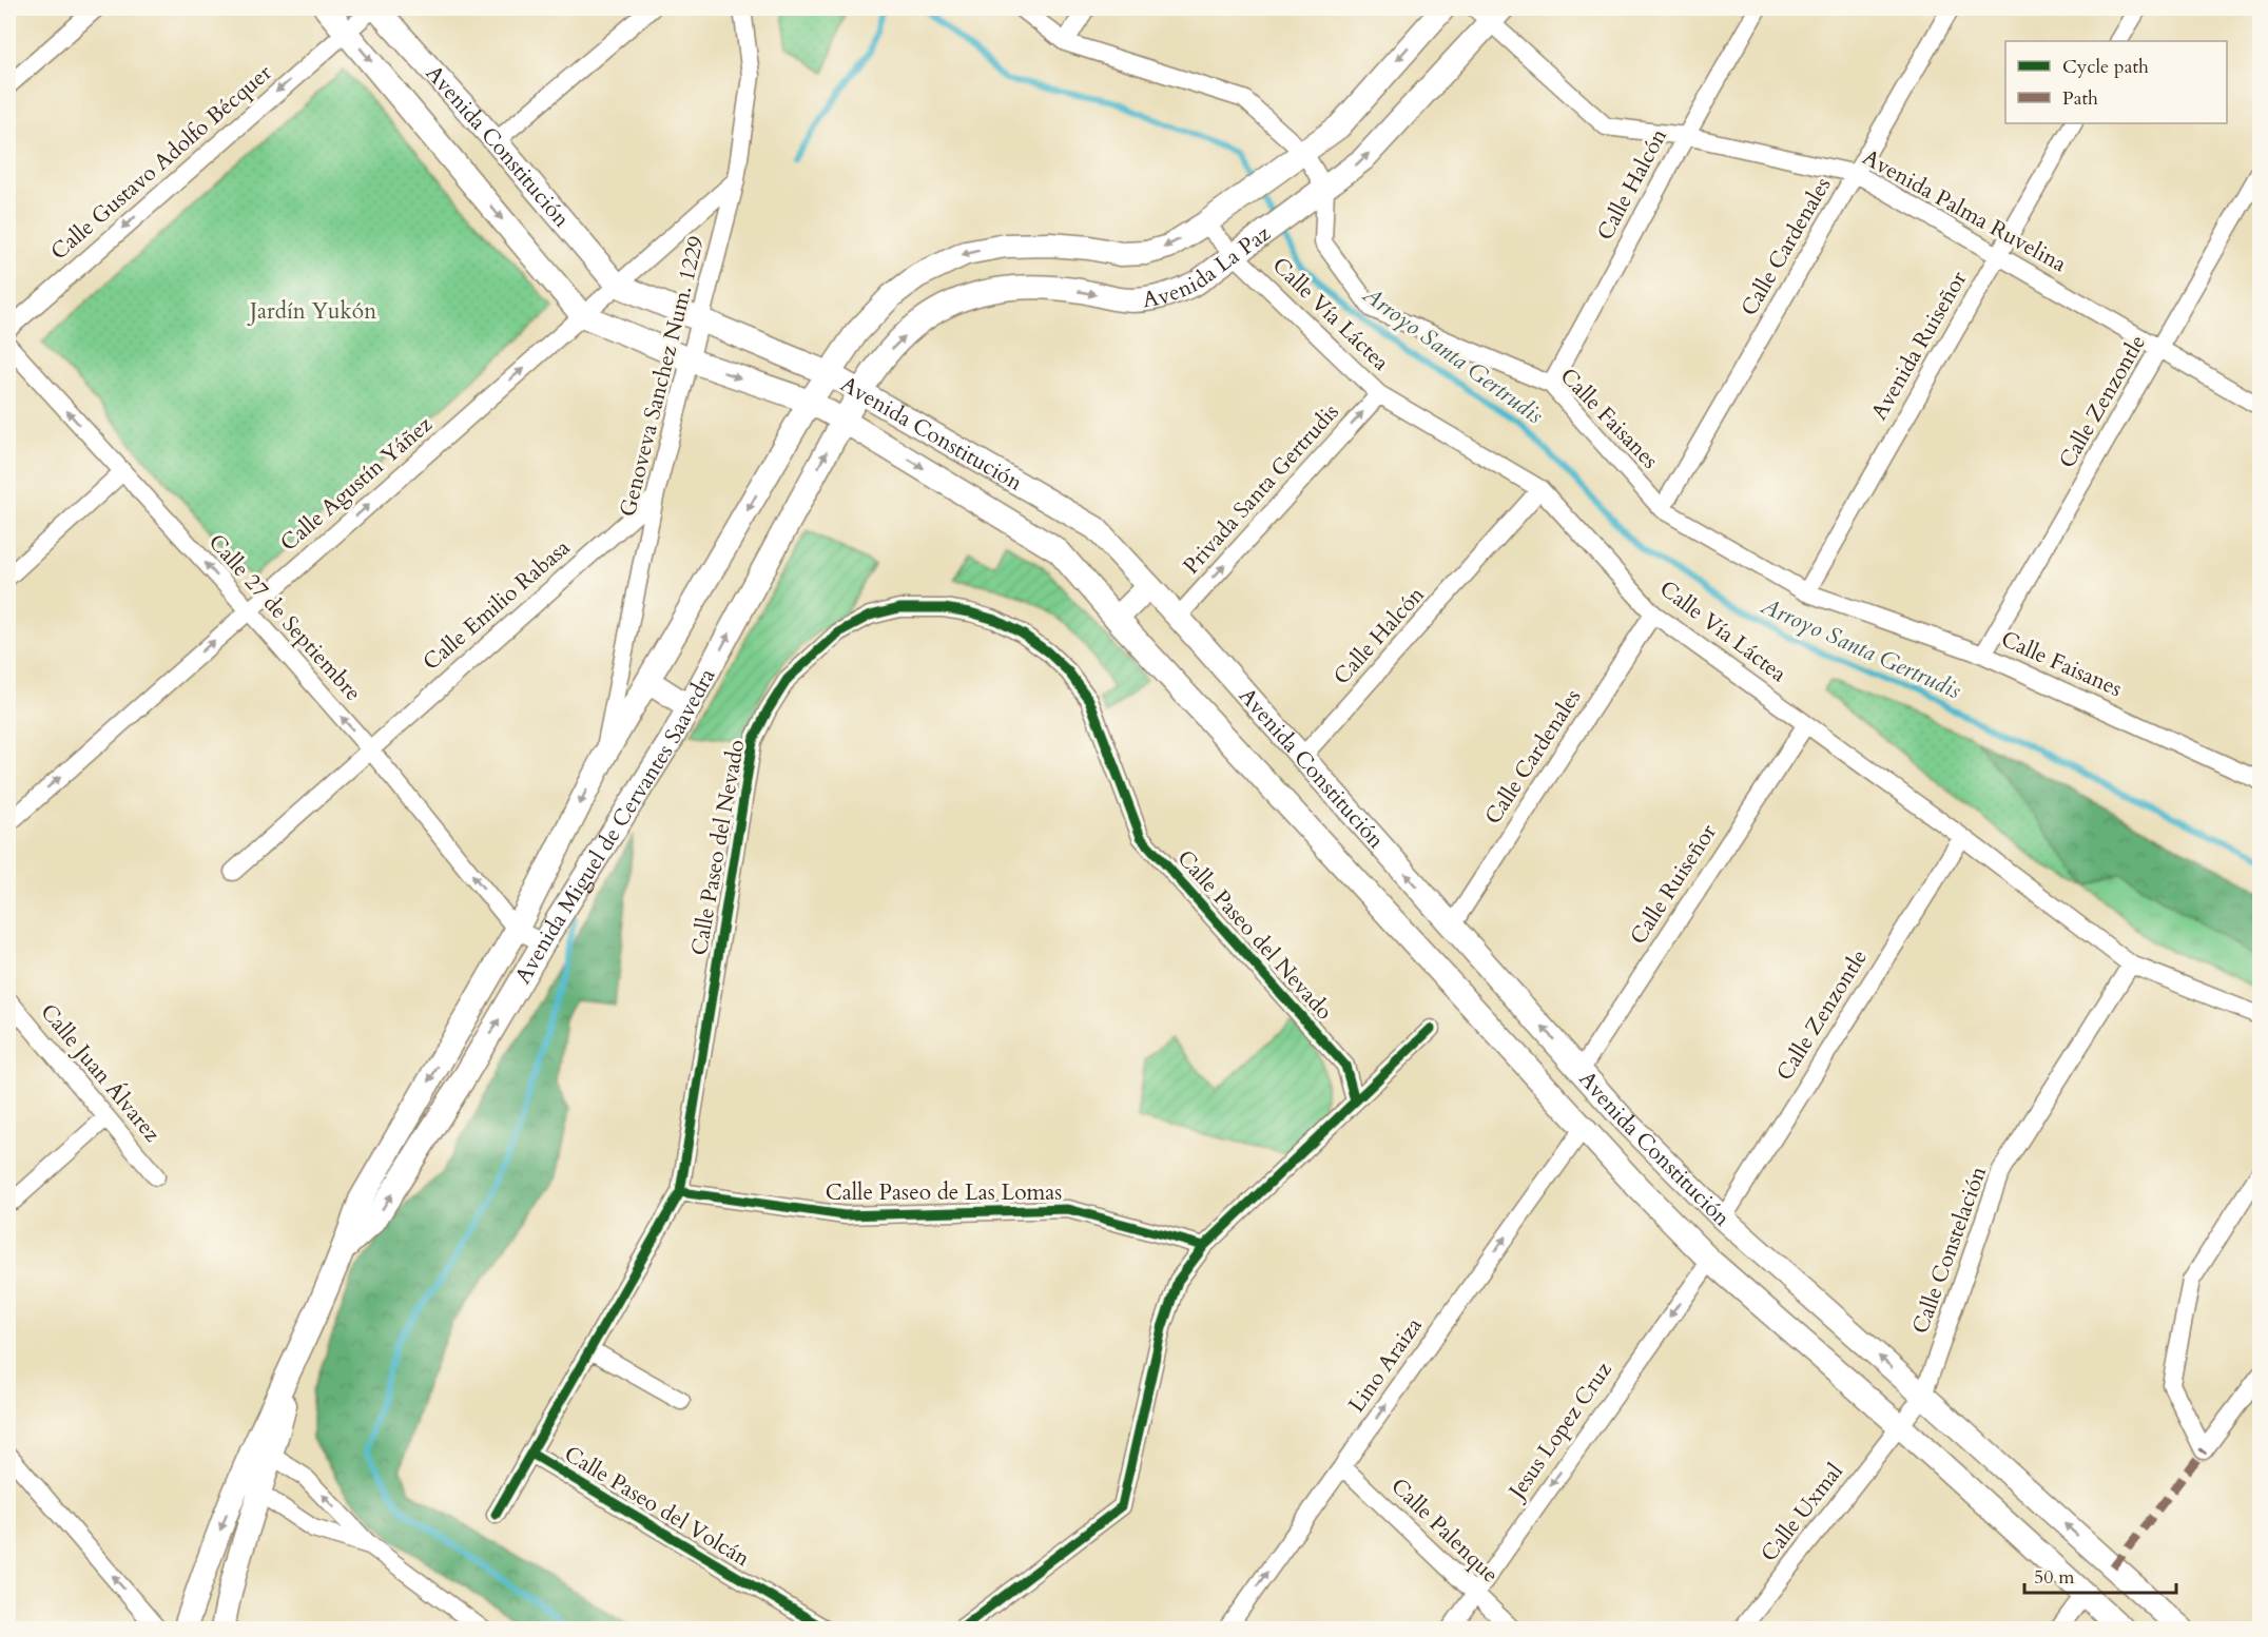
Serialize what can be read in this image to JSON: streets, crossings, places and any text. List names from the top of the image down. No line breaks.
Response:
{"streets":{"street":["Avenida Constitución","Calle Gustavo Adolfo Bécquer","Calle Halcón","Avenida Palma Ruvelina","Calle Cardenales","Avenida La Paz","Calle Vía Láctea","Avenida Ruiseñor","Genoveva Sanchez Num. 1229","Calle Zenzontle","Calle Faisanes","Calle Agustín Yáñez","Privada Santa Gertrudis","Calle Emilio Rabasa","Calle 27 de Septiembre","Avenida Miguel de Cervantes Saavedra","Calle Paseo del Nevado","Calle Ruiseñor","Calle Juan Álvarez","Calle Paseo de Las Lomas","Calle Constelación","Lino Araiza","Jesus Lopez Cruz","Calle Paseo del Volcán","Calle Uxmal","Calle Palenque"]},"crossings":[["Avenida Constitución","Calle Gustavo Adolfo Bécquer"],["Avenida Constitución","Calle Halcón"],["Avenida Constitución","Calle Cardenales"],["Avenida Constitución","Avenida La Paz"],["Avenida Constitución","Genoveva Sanchez Num. 1229"],["Avenida Constitución","Calle Zenzontle"],["Avenida Constitución","Calle Agustín Yáñez"],["Avenida Constitución","Privada Santa Gertrudis"],["Avenida Constitución","Avenida Miguel de Cervantes Saavedra"],["Avenida Constitución","Calle Ruiseñor"],["Avenida Constitución","Calle Constelación"],["Avenida Constitución","Lino Araiza"],["Avenida Constitución","Jesus Lopez Cruz"],["Avenida Constitución","Calle Uxmal"],["Calle Halcón","Avenida Palma Ruvelina"],["Calle Halcón","Calle Vía Láctea"],["Calle Halcón","Calle Faisanes"],["Avenida Palma Ruvelina","Calle Cardenales"],["Avenida Palma Ruvelina","Avenida La Paz"],["Avenida Palma Ruvelina","Avenida Ruiseñor"],["Avenida Palma Ruvelina","Calle Zenzontle"],["Calle Cardenales","Calle Vía Láctea"],["Calle Cardenales","Calle Faisanes"],["Avenida La Paz","Calle Vía Láctea"],["Avenida La Paz","Calle Faisanes"],["Avenida La Paz","Avenida Miguel de Cervantes Saavedra"],["Calle Vía Láctea","Calle Zenzontle"],["Calle Vía Láctea","Privada Santa Gertrudis"],["Calle Vía Láctea","Calle Ruiseñor"],["Calle Vía Láctea","Calle Constelación"],["Avenida Ruiseñor","Calle Faisanes"],["Genoveva Sanchez Num. 1229","Calle Agustín Yáñez"],["Genoveva Sanchez Num. 1229","Calle Emilio Rabasa"],["Genoveva Sanchez Num. 1229","Avenida Miguel de Cervantes Saavedra"],["Calle Zenzontle","Calle Faisanes"],["Calle Agustín Yáñez","Calle 27 de Septiembre"],["Calle Emilio Rabasa","Calle 27 de Septiembre"],["Calle 27 de Septiembre","Avenida Miguel de Cervantes Saavedra"],["Calle Paseo del Nevado","Calle Paseo de Las Lomas"],["Calle Paseo del Nevado","Calle Paseo del Volcán"],["Calle Paseo de Las Lomas","Calle Paseo del Volcán"],["Calle Constelación","Calle Uxmal"],["Lino Araiza","Calle Palenque"],["Jesus Lopez Cruz","Calle Palenque"]],"one_way":["Calle Gustavo Adolfo Bécquer","Calle Agustín Yáñez","Privada Santa Gertrudis","Calle 27 de Septiembre","Lino Araiza","Jesus Lopez Cruz"],"water":["Arroyo Santa Gertrudis"],"parks":["Jardín Yukón"],"legend":["Cycle path","Path"],"scale_bar":"50 m"}
